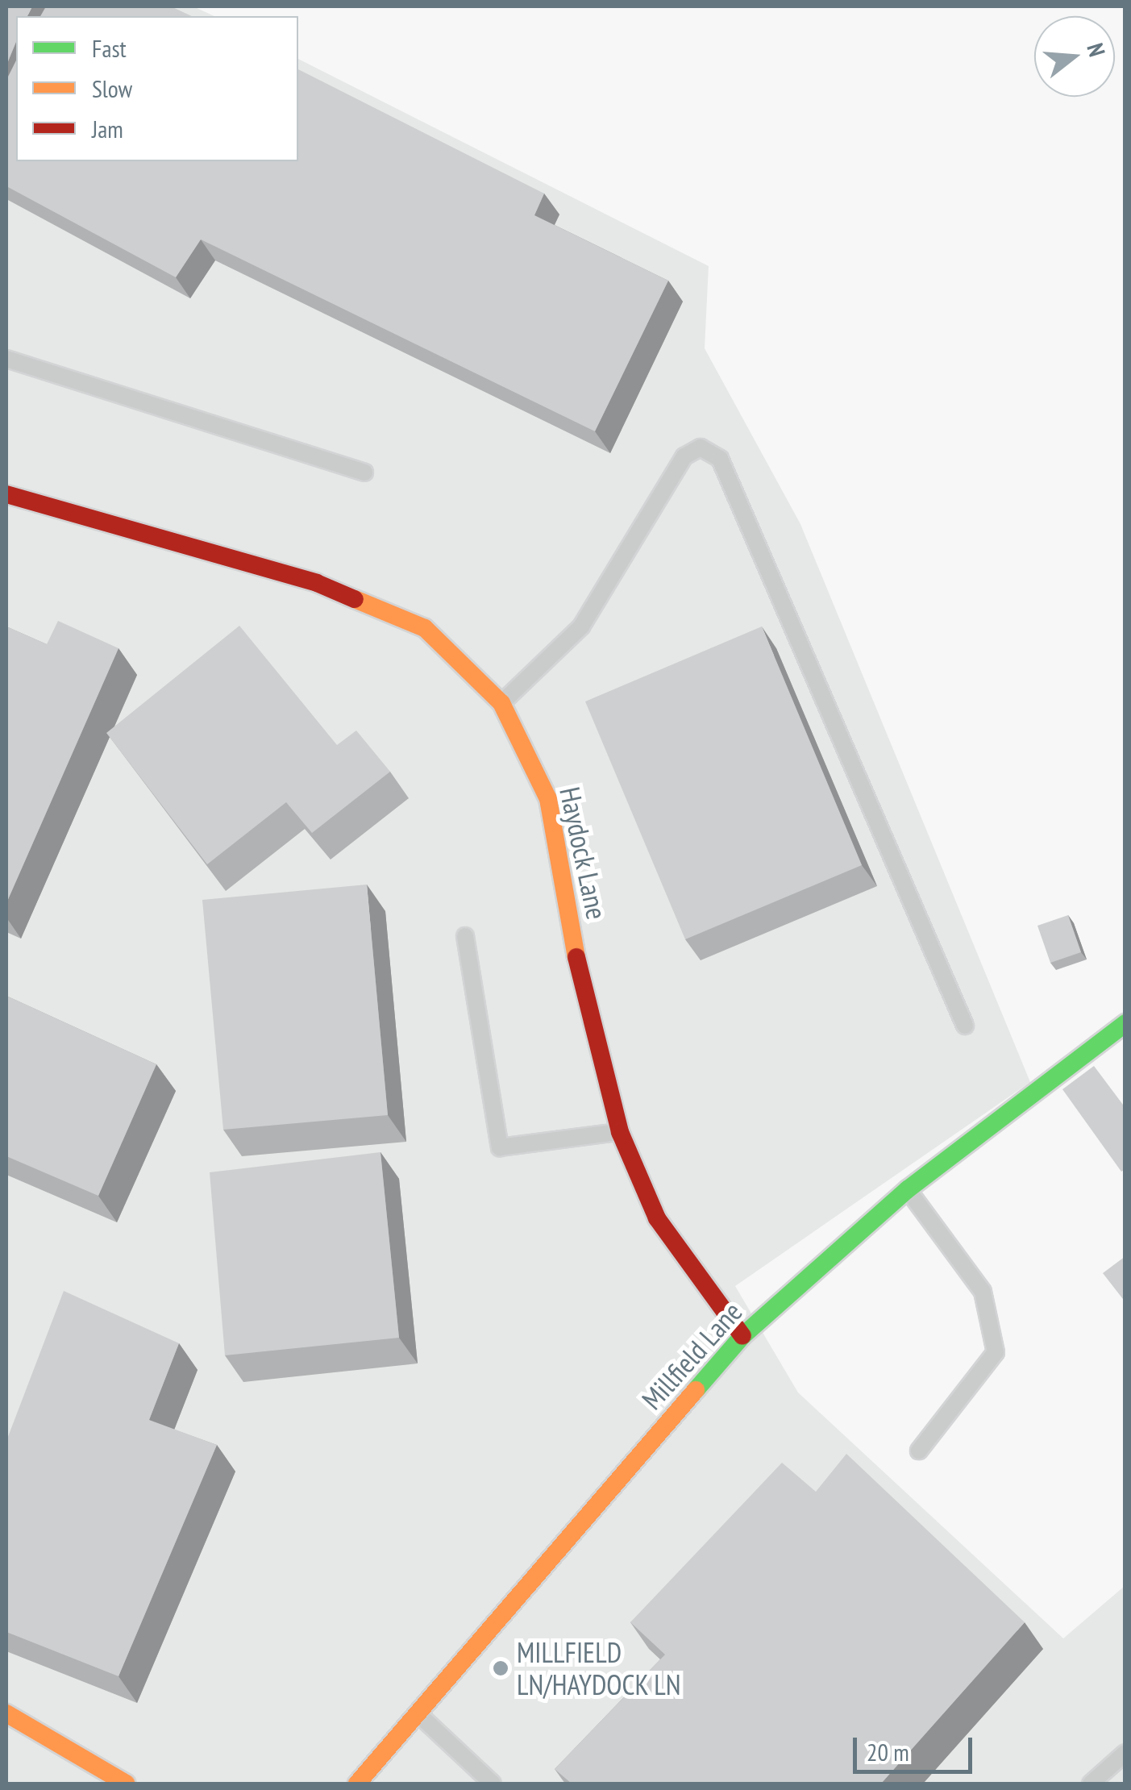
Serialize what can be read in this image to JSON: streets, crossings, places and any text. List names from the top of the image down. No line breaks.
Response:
{"streets":{"street":["Haydock Lane","Millfield Lane"]},"crossings":[["Haydock Lane","Millfield Lane"]],"places":["MILLFIELD LN/HAYDOCK LN"],"legend":["Fast","Slow","Jam"],"scale_bar":"20 m","north":"right"}
